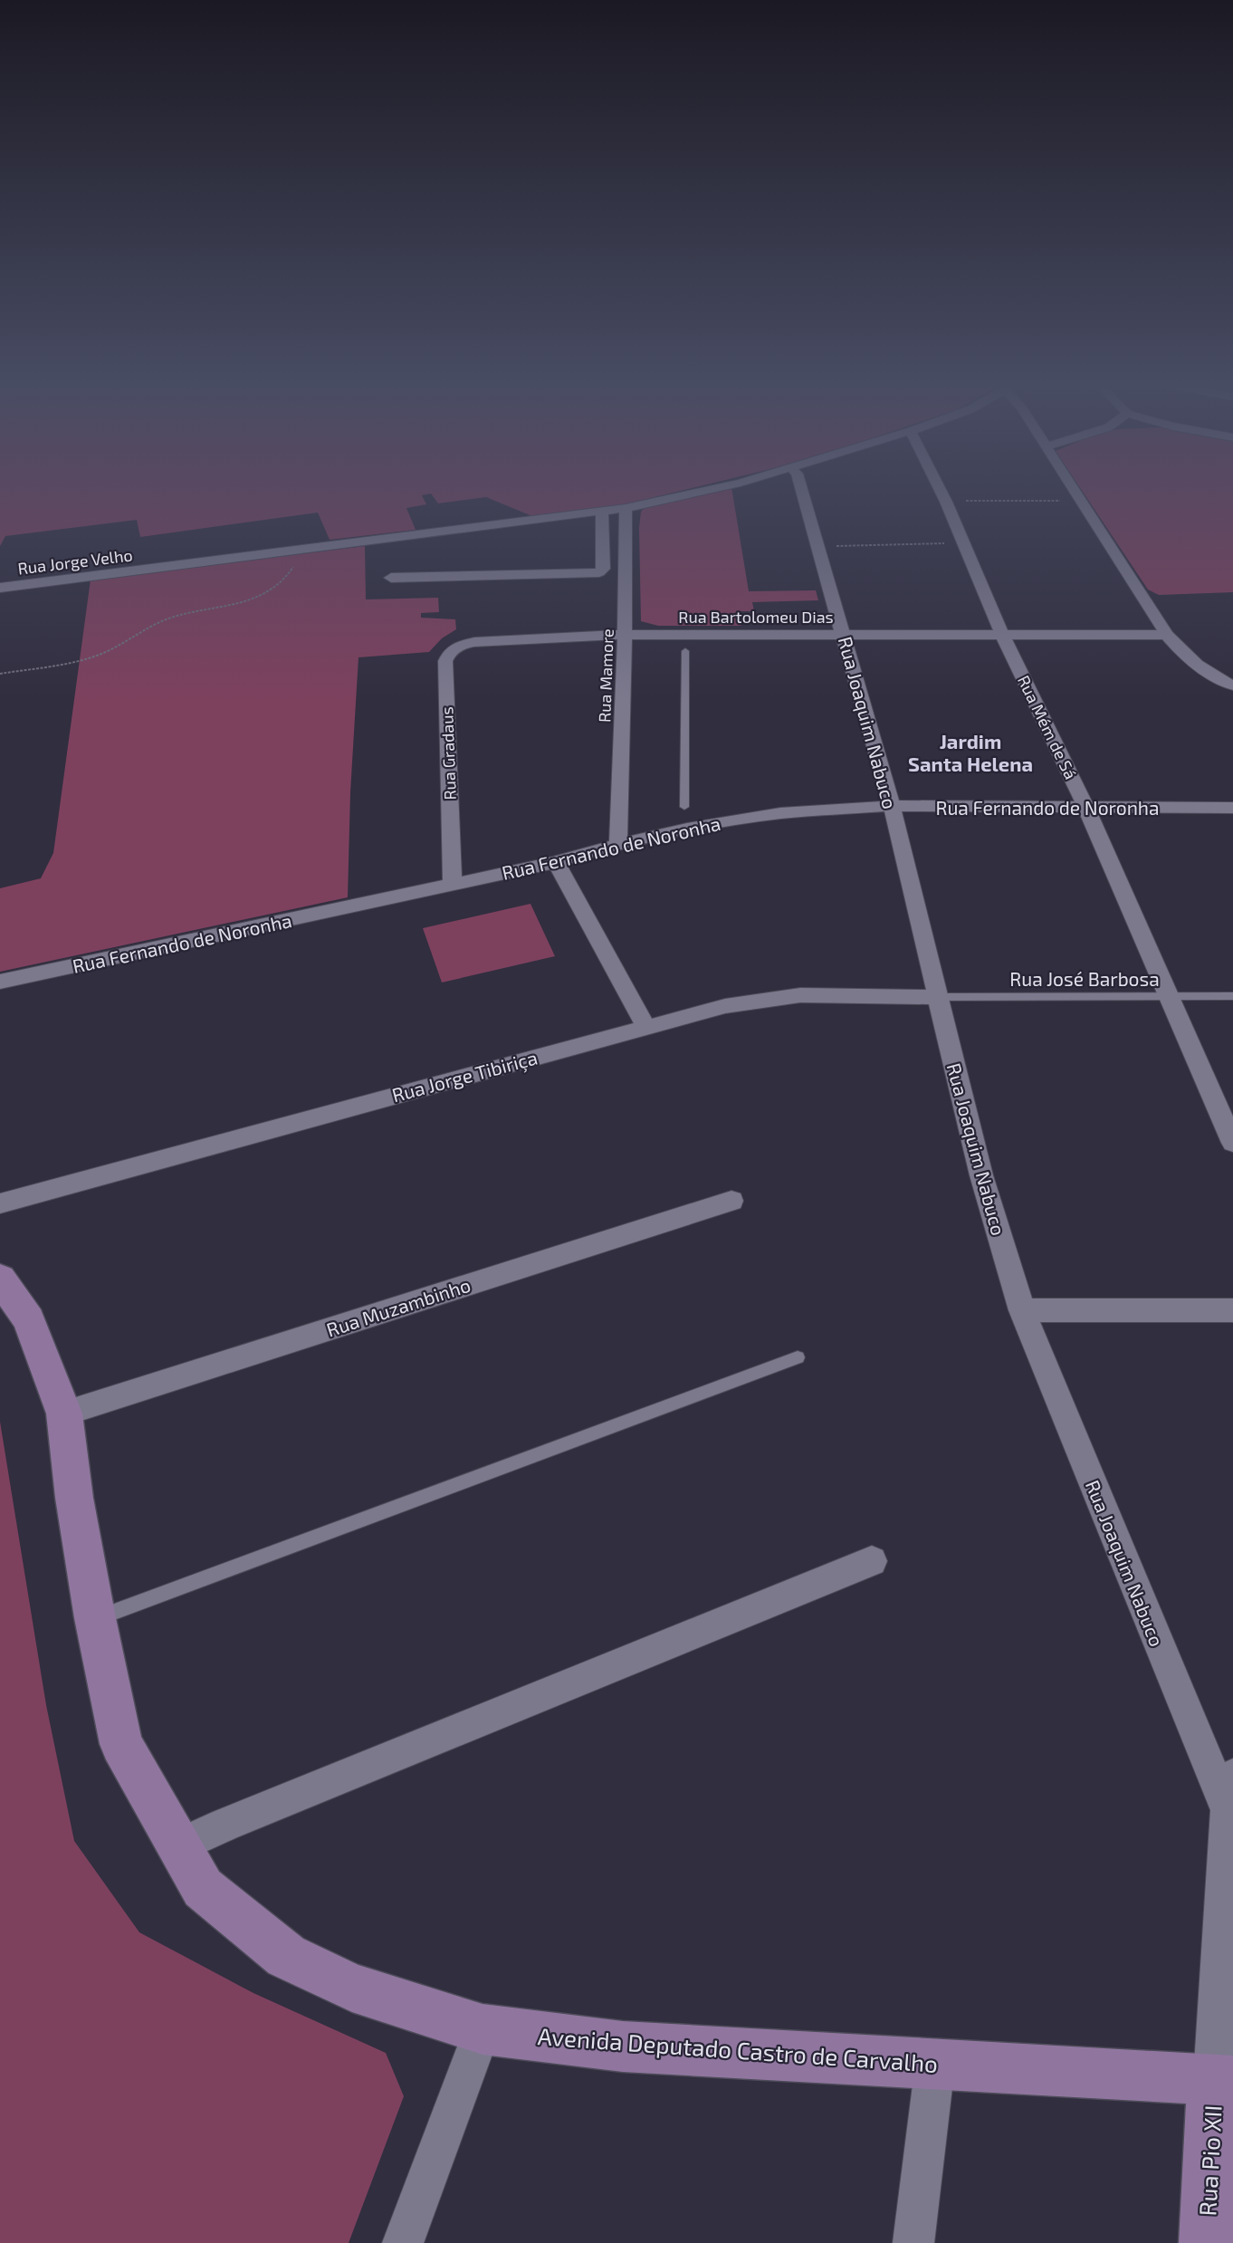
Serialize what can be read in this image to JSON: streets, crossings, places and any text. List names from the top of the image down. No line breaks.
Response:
{"streets":{"main road":["Avenida Deputado Castro de Carvalho","Rua Pio XII"],"street":["Rua Jorge Velho","Rua Bartolomeu Dias","Rua Mamore","Rua Joaquim Nabuco","Rua Mém de Sá","Rua Gradaus","Rua Fernando de Noronha","Rua Jorge Tibiriça","Rua Muzambinho"],"lane":["Rua José Barbosa"]},"crossings":[["Rua Jorge Velho","Rua Mamore"],["Rua Bartolomeu Dias","Rua Mamore"],["Rua Bartolomeu Dias","Rua Joaquim Nabuco"],["Rua Bartolomeu Dias","Rua Mém de Sá"],["Rua Bartolomeu Dias","Rua Gradaus"],["Rua Mamore","Rua Fernando de Noronha"],["Rua Joaquim Nabuco","Rua Fernando de Noronha"],["Rua Joaquim Nabuco","Rua José Barbosa"],["Rua Joaquim Nabuco","Rua Jorge Tibiriça"],["Rua Mém de Sá","Rua Fernando de Noronha"],["Rua Mém de Sá","Rua José Barbosa"],["Rua Gradaus","Rua Fernando de Noronha"],["Rua José Barbosa","Rua Jorge Tibiriça"],["Rua Muzambinho","Avenida Deputado Castro de Carvalho"],["Avenida Deputado Castro de Carvalho","Rua Pio XII"]],"districts":["Jardim Santa Helena"]}
